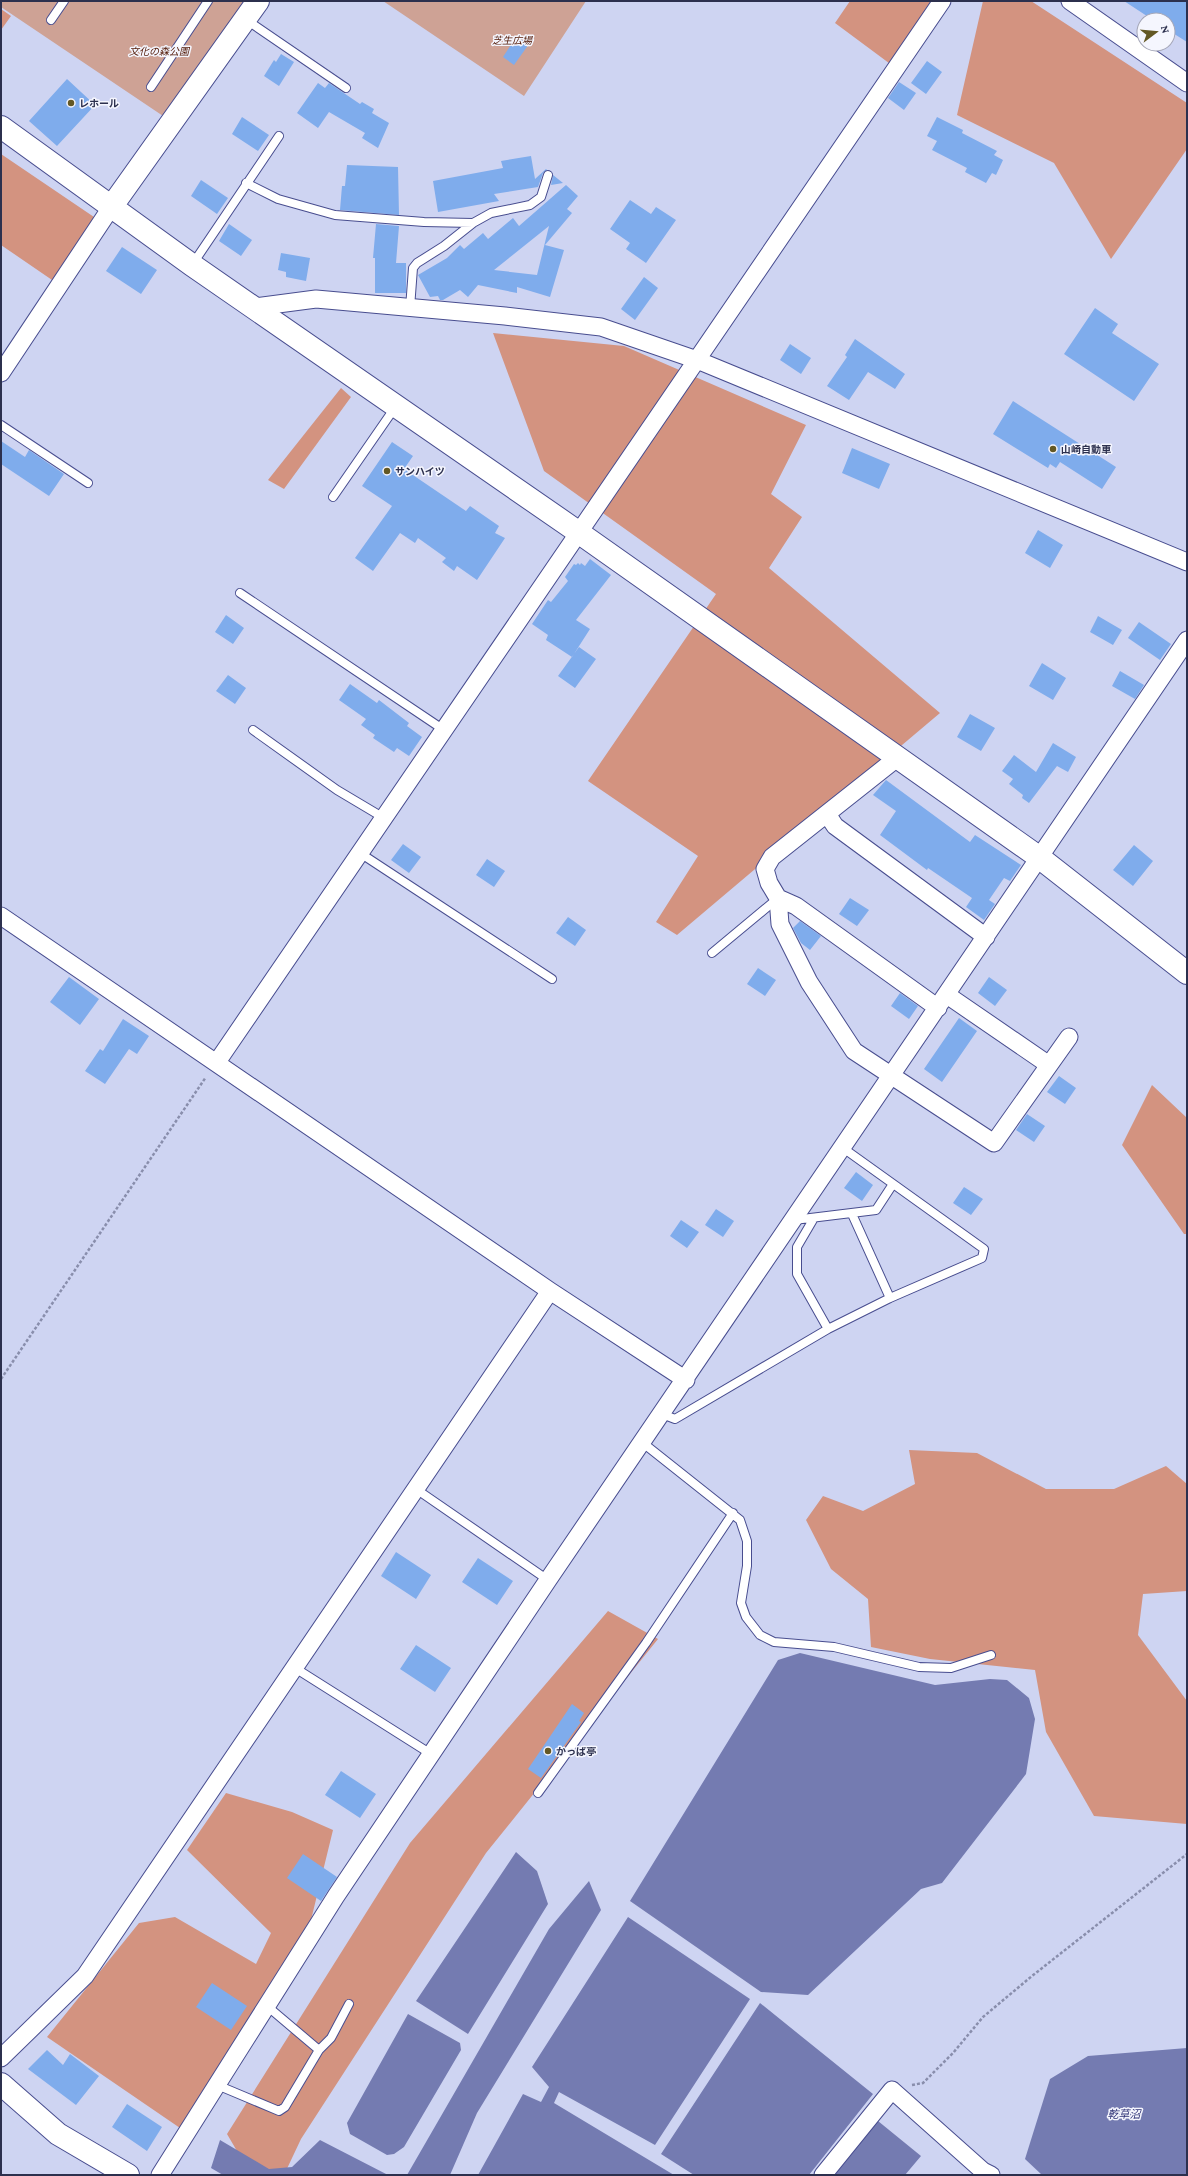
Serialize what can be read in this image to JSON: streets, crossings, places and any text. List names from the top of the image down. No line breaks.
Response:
{"water":["乾草沼"],"parks":["芝生広場","文化の森公園"],"places":["レホール","山崎自動車","サンハイツ","かっぱ亭"],"north":"right"}
